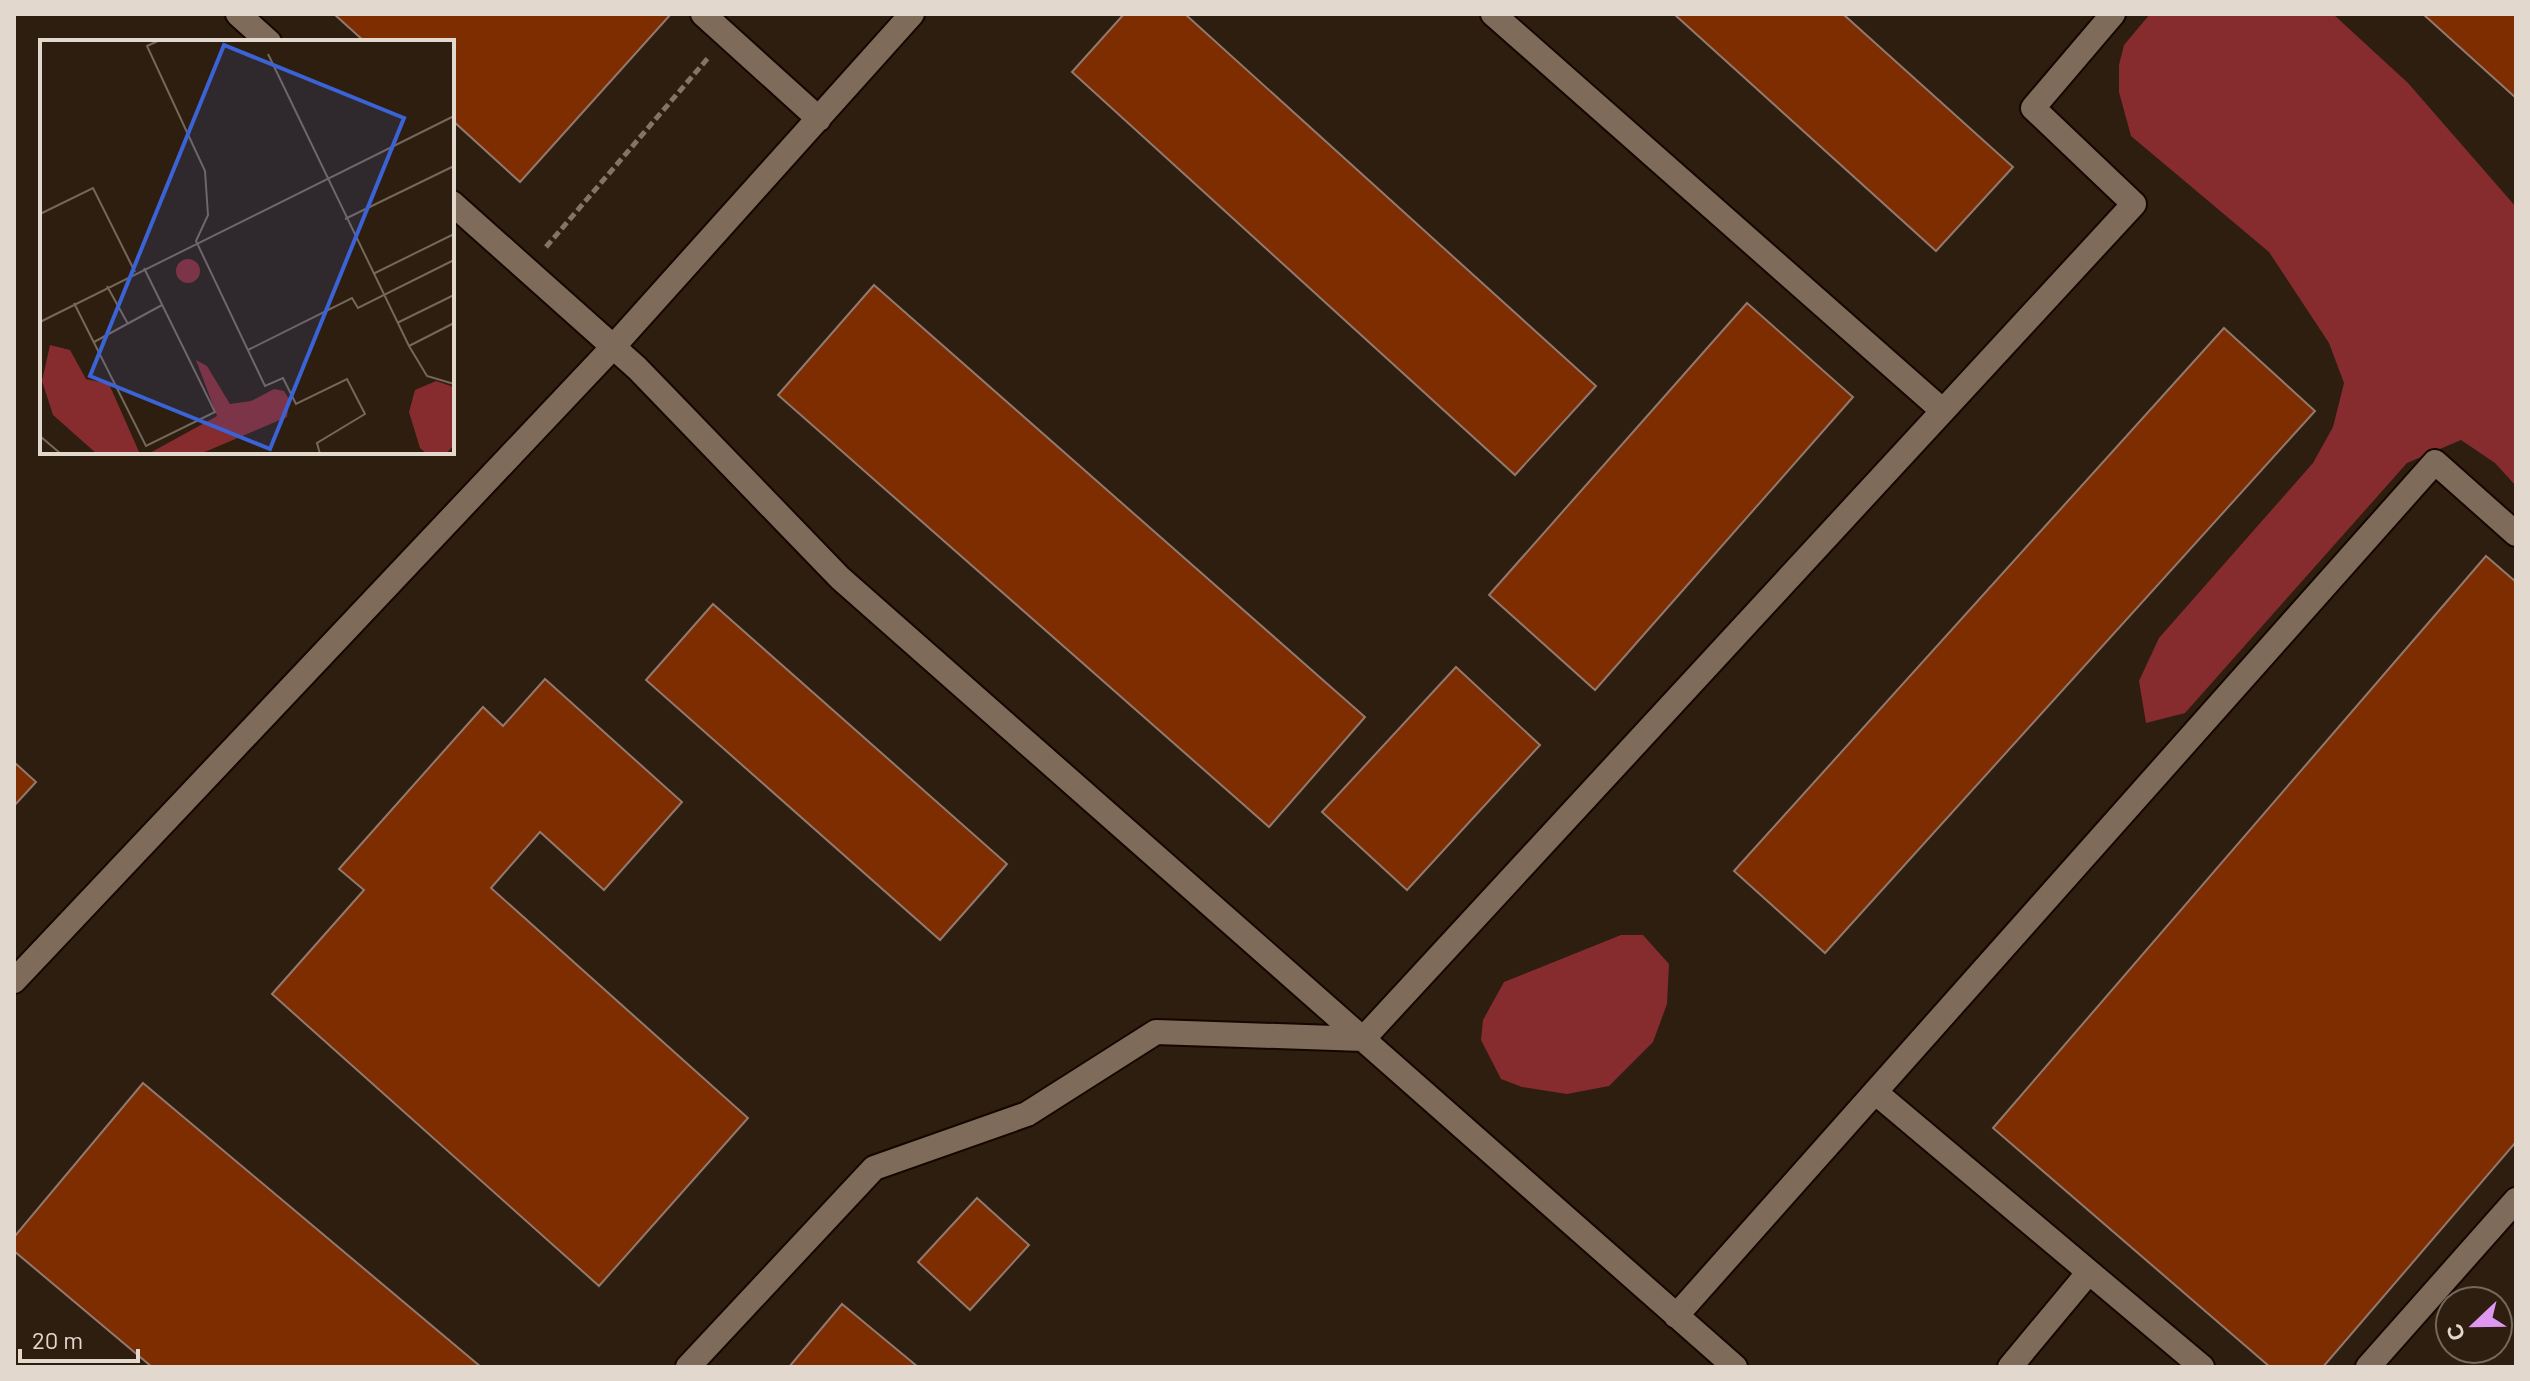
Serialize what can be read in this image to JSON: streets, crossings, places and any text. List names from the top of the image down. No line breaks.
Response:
{"scale_bar":"20 m","north":"left"}
